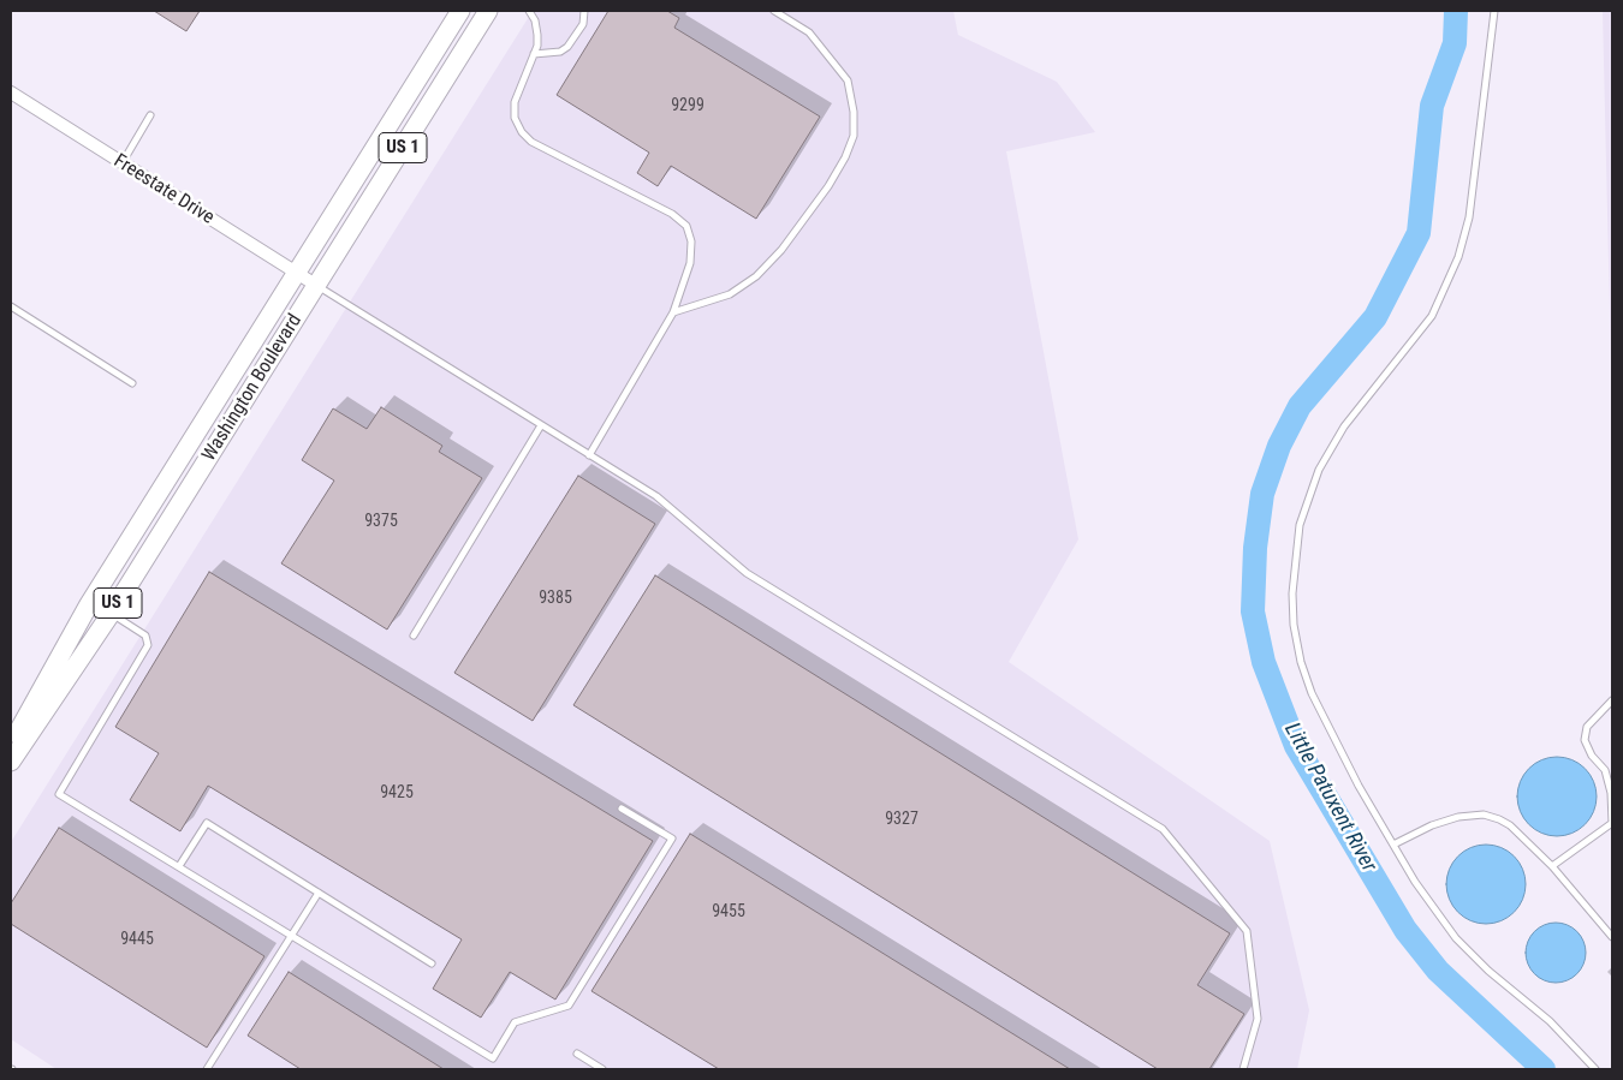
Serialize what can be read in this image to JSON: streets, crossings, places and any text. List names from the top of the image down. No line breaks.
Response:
{"streets":{"main road":["US 1","Washington Boulevard"],"street":["Freestate Drive"]},"crossings":[["Freestate Drive","Washington Boulevard"]],"water":["Little Patuxent River"],"house_numbers":["9299","9375","9385","9425","9327","9455","9445"]}
